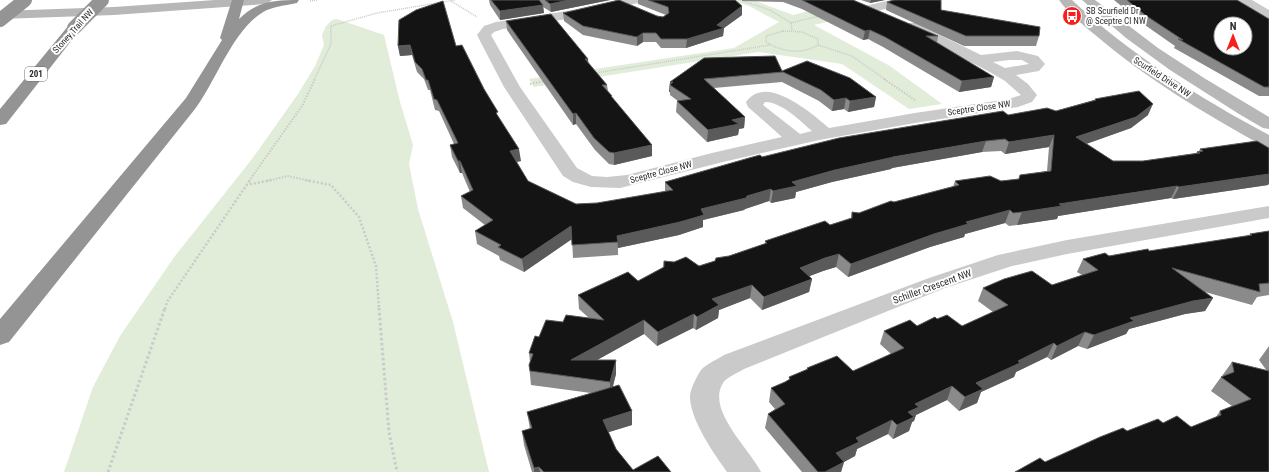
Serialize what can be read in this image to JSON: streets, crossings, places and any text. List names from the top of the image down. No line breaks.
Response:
{"streets":{"highway":["Stoney Trail NW","201"],"street":["Scurfield Drive NW","Sceptre Close NW","Schiller Crescent NW"]},"places":{"bus stop":["SB Scurfield Dr @ Sceptre Cl NW"]},"north":"top"}
